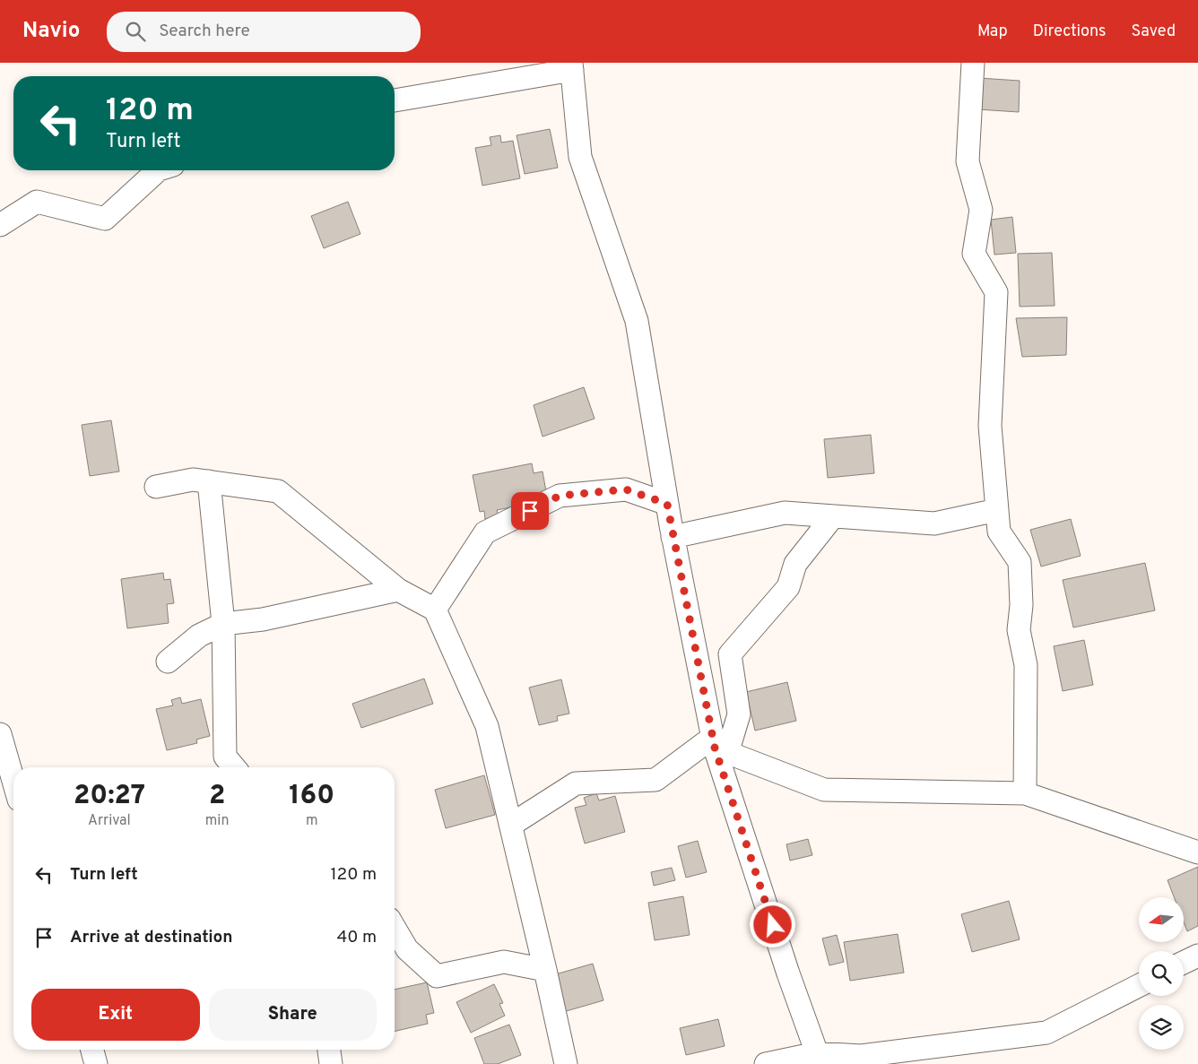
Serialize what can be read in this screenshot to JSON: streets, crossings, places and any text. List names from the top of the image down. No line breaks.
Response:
{"north":"left","page":{"header":"Navio","search":"Search here","nav":["Map","Directions","Saved"],"turn":["120 m","Turn left"],"eta":["20:27","Arrival","2","min","160","m"],"list":[{"name":"Turn left","value":"120 m"},{"name":"Arrive at destination","value":"40 m"}],"buttons":["Exit","Share"]}}
